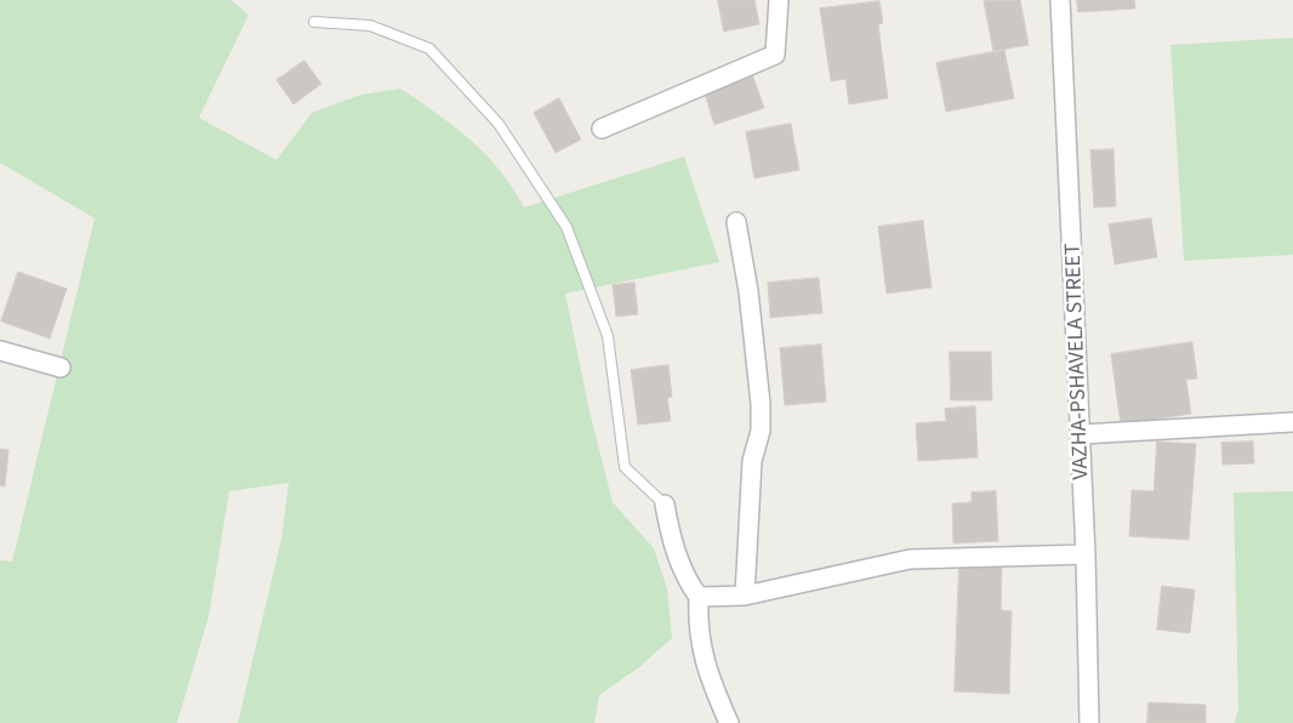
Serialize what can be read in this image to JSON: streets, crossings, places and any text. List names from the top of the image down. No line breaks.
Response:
{"streets":{"street":["VAZHA-PSHAVELA STREET"]}}
